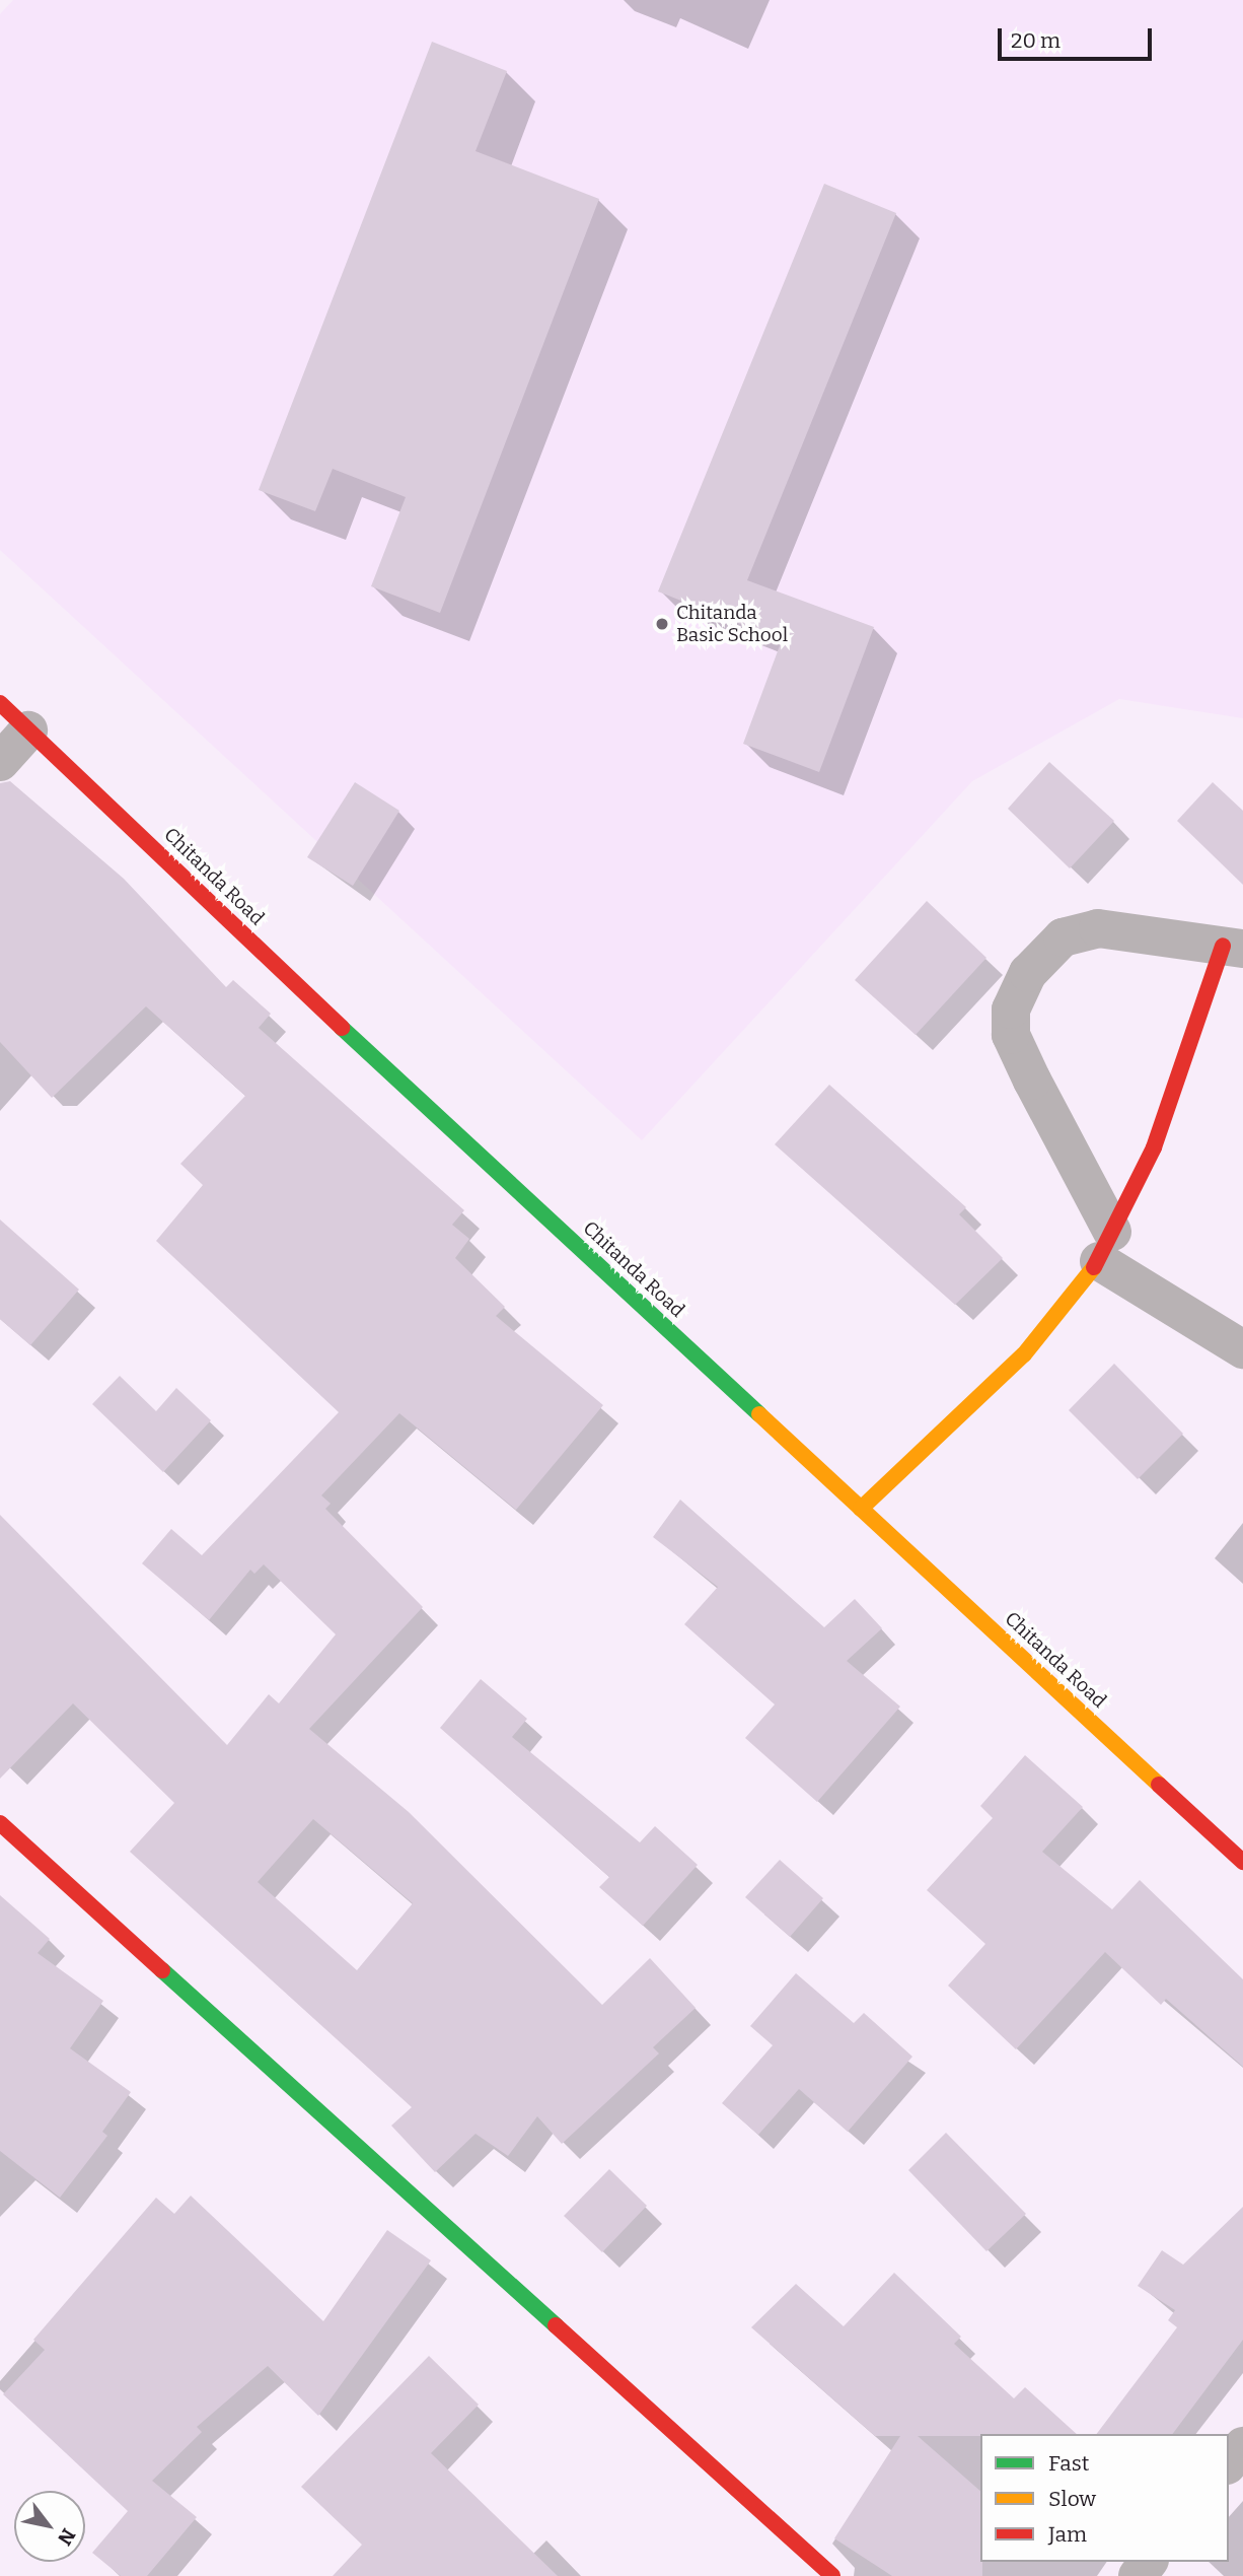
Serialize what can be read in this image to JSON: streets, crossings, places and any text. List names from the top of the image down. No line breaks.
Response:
{"streets":{"street":["Chitanda Road"]},"places":["Chitanda Basic School"],"legend":["Fast","Slow","Jam"],"scale_bar":"20 m","north":"bottom right"}
